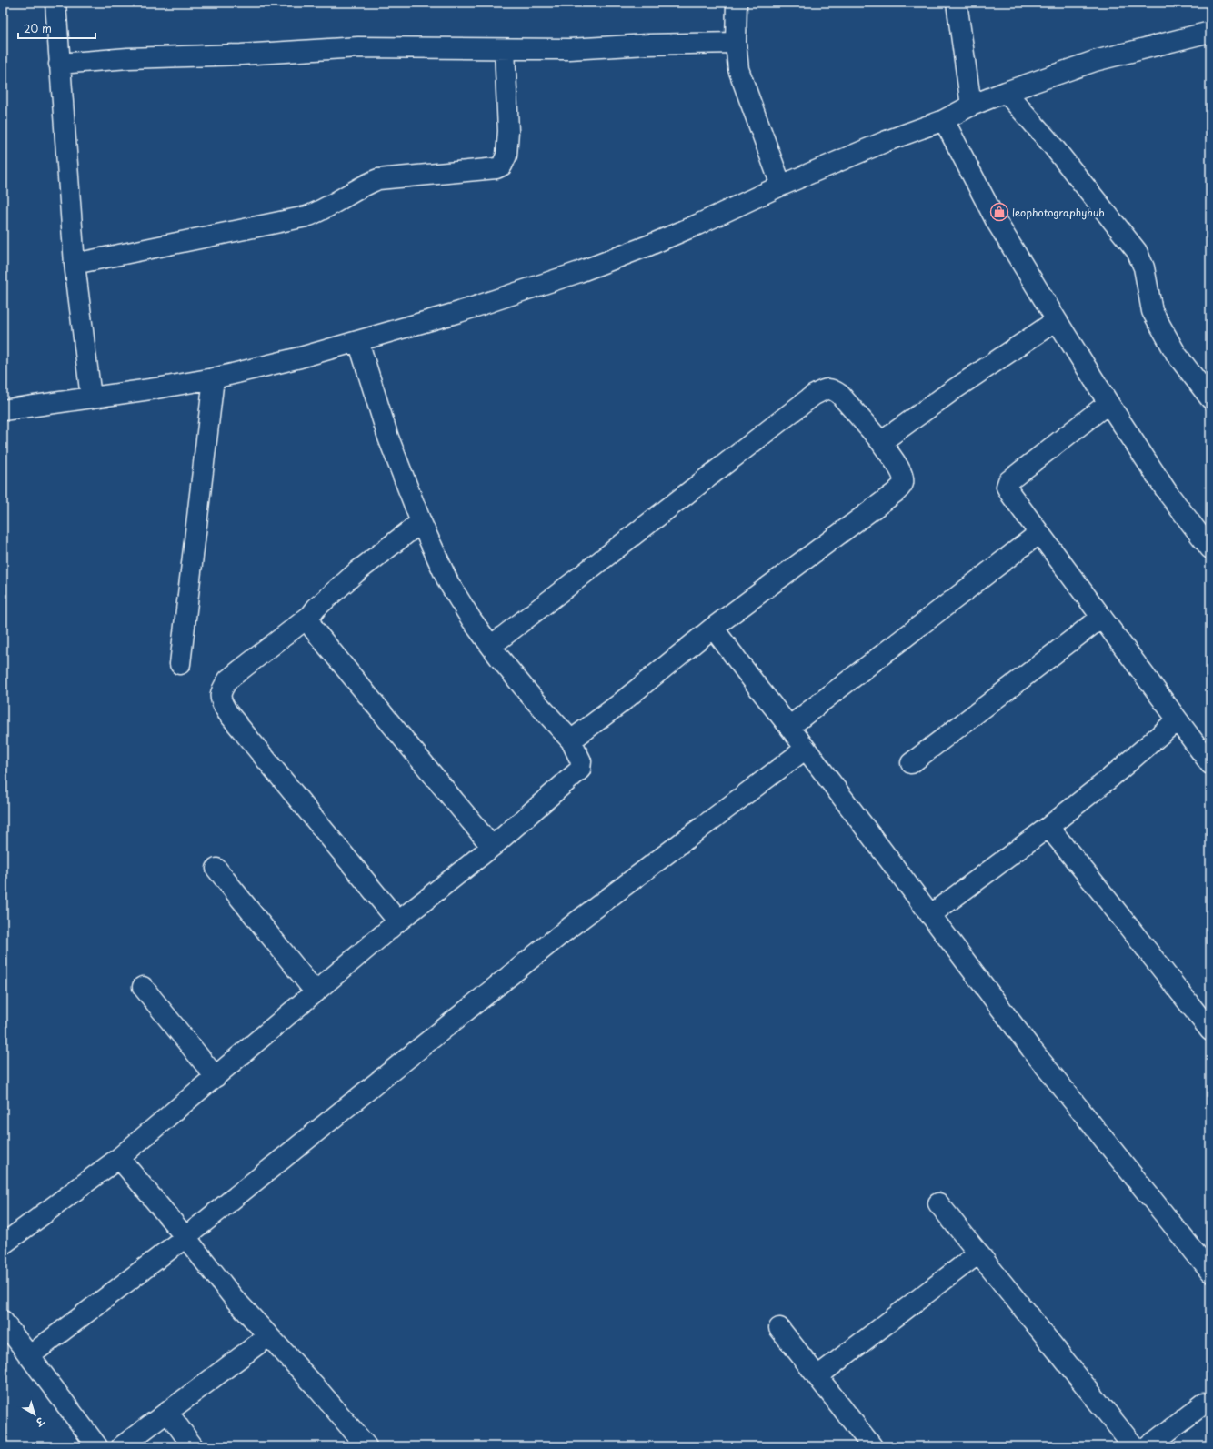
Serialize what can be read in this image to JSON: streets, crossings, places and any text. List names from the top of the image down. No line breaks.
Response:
{"places":{"shop":["leophotographyhub"]},"scale_bar":"20 m","north":"bottom right"}
